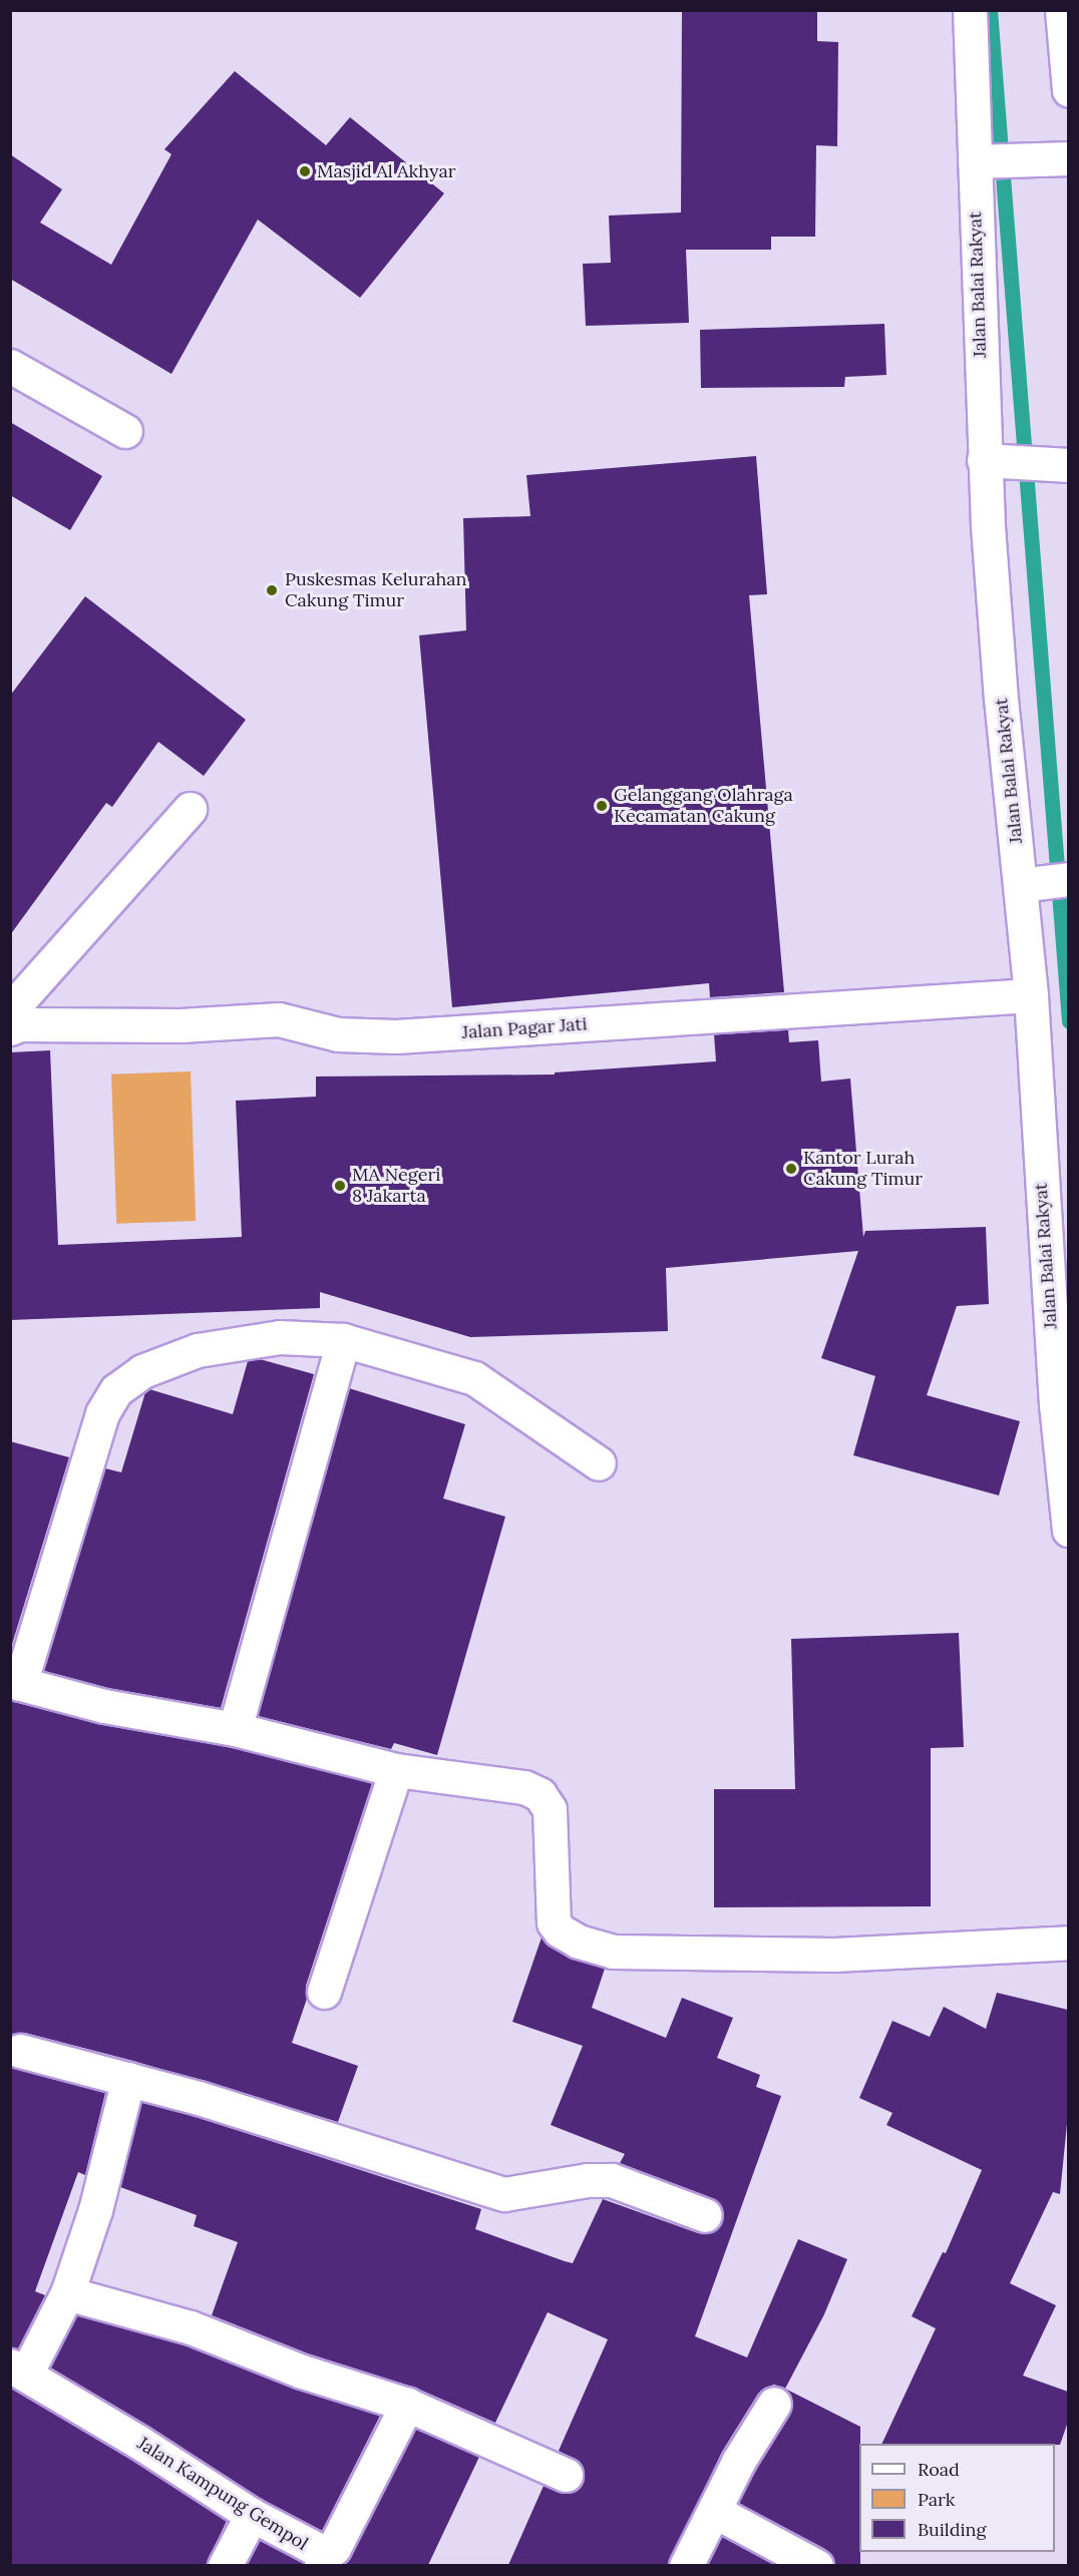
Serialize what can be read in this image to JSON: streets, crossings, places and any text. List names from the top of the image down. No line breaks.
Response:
{"streets":{"street":["Jalan Balai Rakyat","Jalan Pagar Jati","Jalan Kampung Gempol"]},"crossings":[["Jalan Balai Rakyat","Jalan Pagar Jati"]],"places":["Masjid Al Akhyar","Puskesmas Kelurahan Cakung Timur","Gelanggang Olahraga Kecamatan Cakung","Kantor Lurah Cakung Timur","MA Negeri 8 Jakarta"],"legend":["Road","Park","Building"]}
